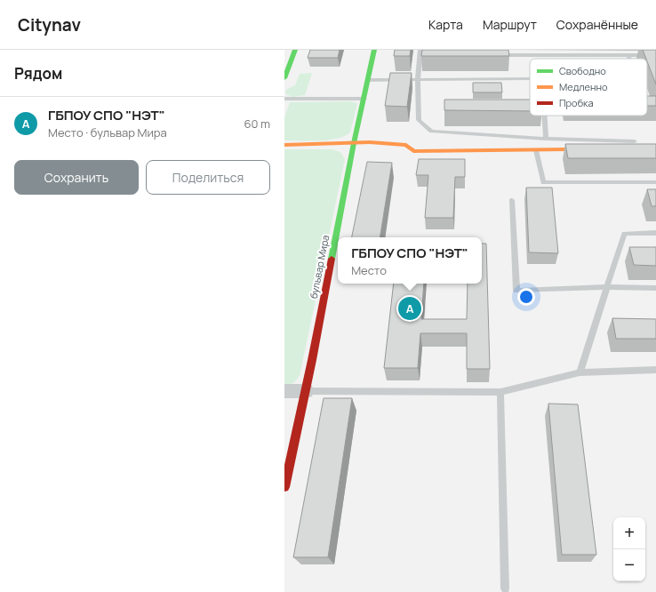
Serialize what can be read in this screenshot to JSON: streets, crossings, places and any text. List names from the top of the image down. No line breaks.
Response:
{"streets":{"street":["бульвар Мира"]},"legend":["Свободно","Медленно","Пробка"],"page":{"header":"Citynav","nav":["Карта","Маршрут","Сохранённые"],"heading":"Рядом","list":[{"mark":"A","name":"ГБПОУ СПО \"НЭТ\"","note":"Место · бульвар Мира","value":"60 m"}],"buttons":["Сохранить","Поделиться"],"popup":["ГБПОУ СПО \"НЭТ\"","Место"],"pins":"A","map_buttons":["+","−"]}}
